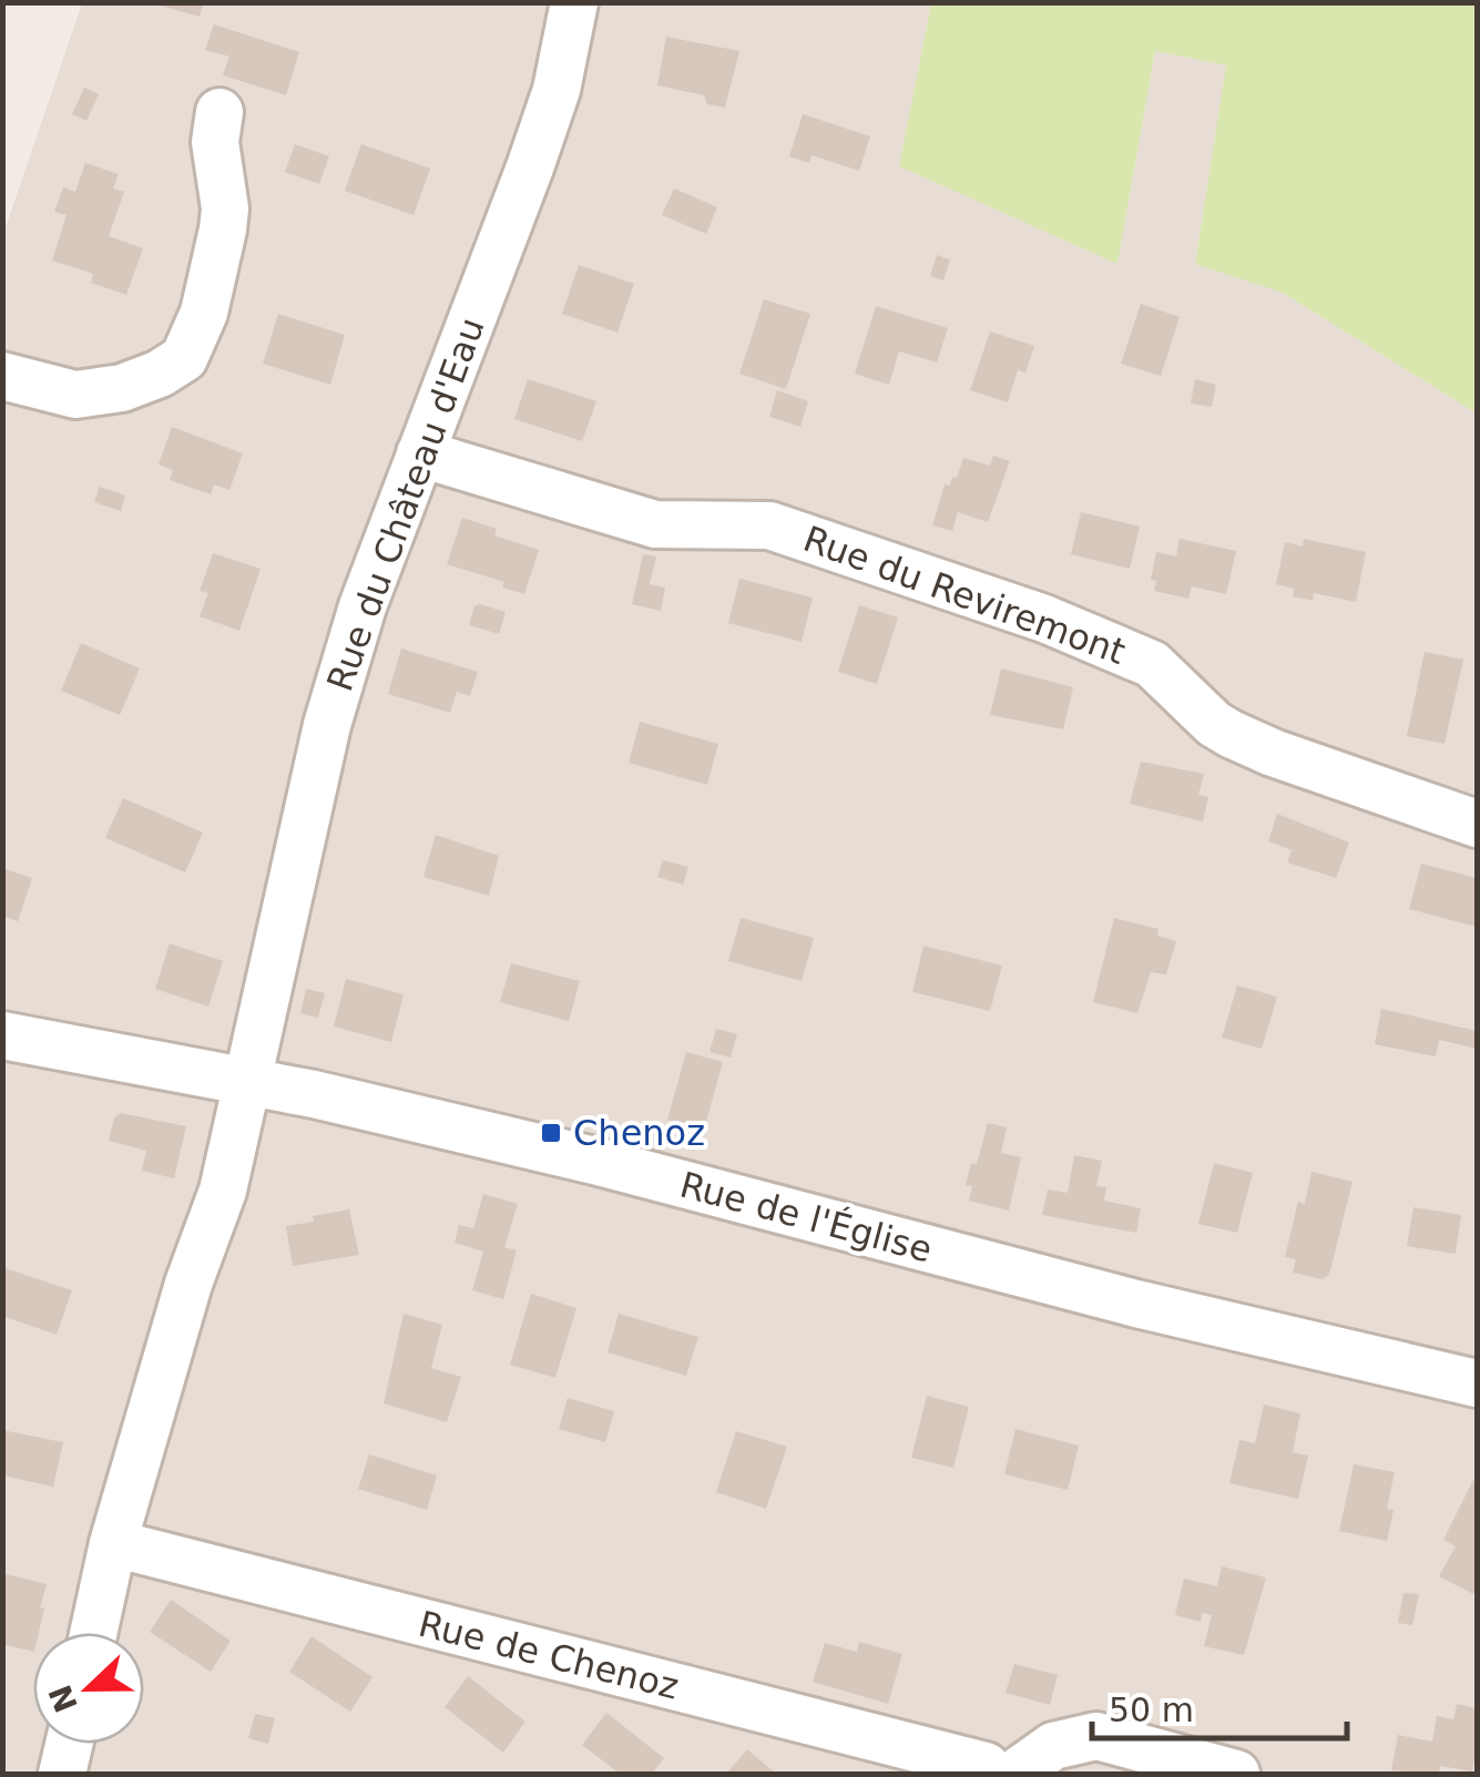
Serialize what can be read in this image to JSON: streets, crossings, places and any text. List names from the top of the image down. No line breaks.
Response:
{"streets":{"street":["Rue du Château d'Eau","Rue du Reviremont","Rue de l'Église","Rue de Chenoz"]},"crossings":[["Rue du Château d'Eau","Rue du Reviremont"],["Rue du Château d'Eau","Rue de l'Église"]],"places":{"transit":["Chenoz"]},"scale_bar":"50 m","north":"left"}
